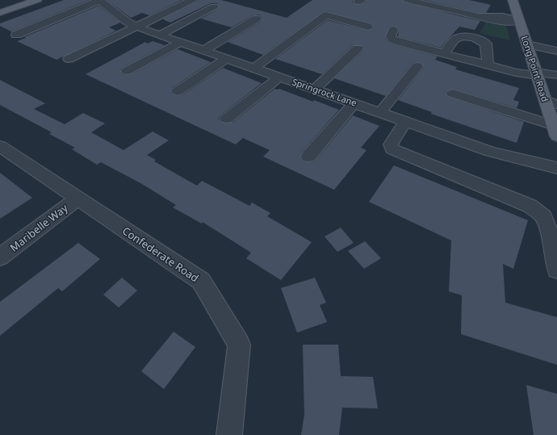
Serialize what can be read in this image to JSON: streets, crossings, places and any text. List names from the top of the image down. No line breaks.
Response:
{"streets":{"main road":["Long Point Road"],"street":["Springrock Lane","Maribelle Way","Confederate Road"]},"crossings":[["Maribelle Way","Confederate Road"]]}
